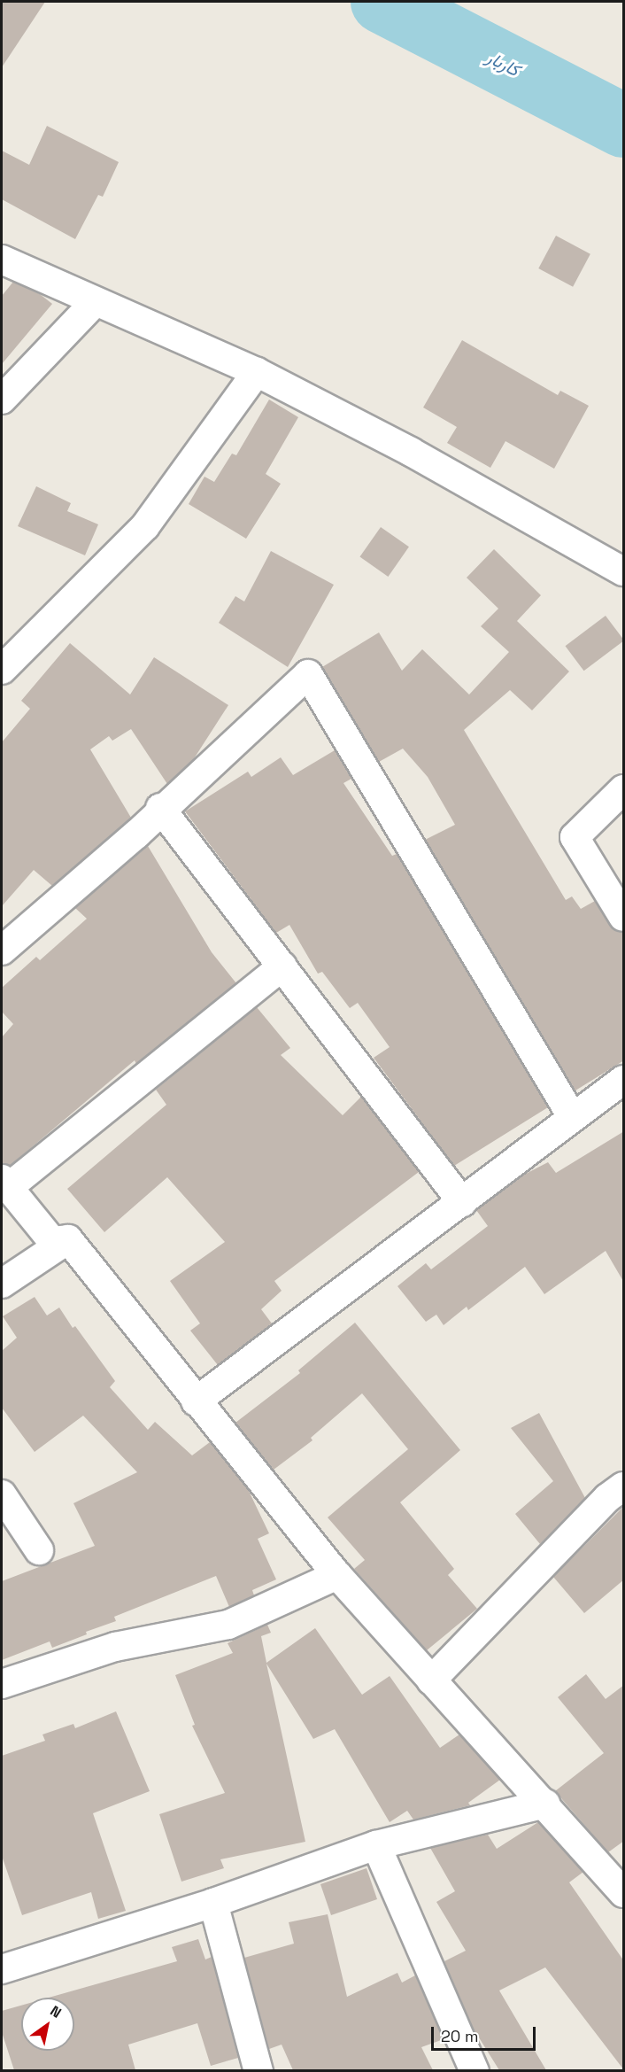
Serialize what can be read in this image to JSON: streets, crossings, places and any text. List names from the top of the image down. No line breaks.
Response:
{"water":["کاربار"],"scale_bar":"20 m","north":"top right"}
